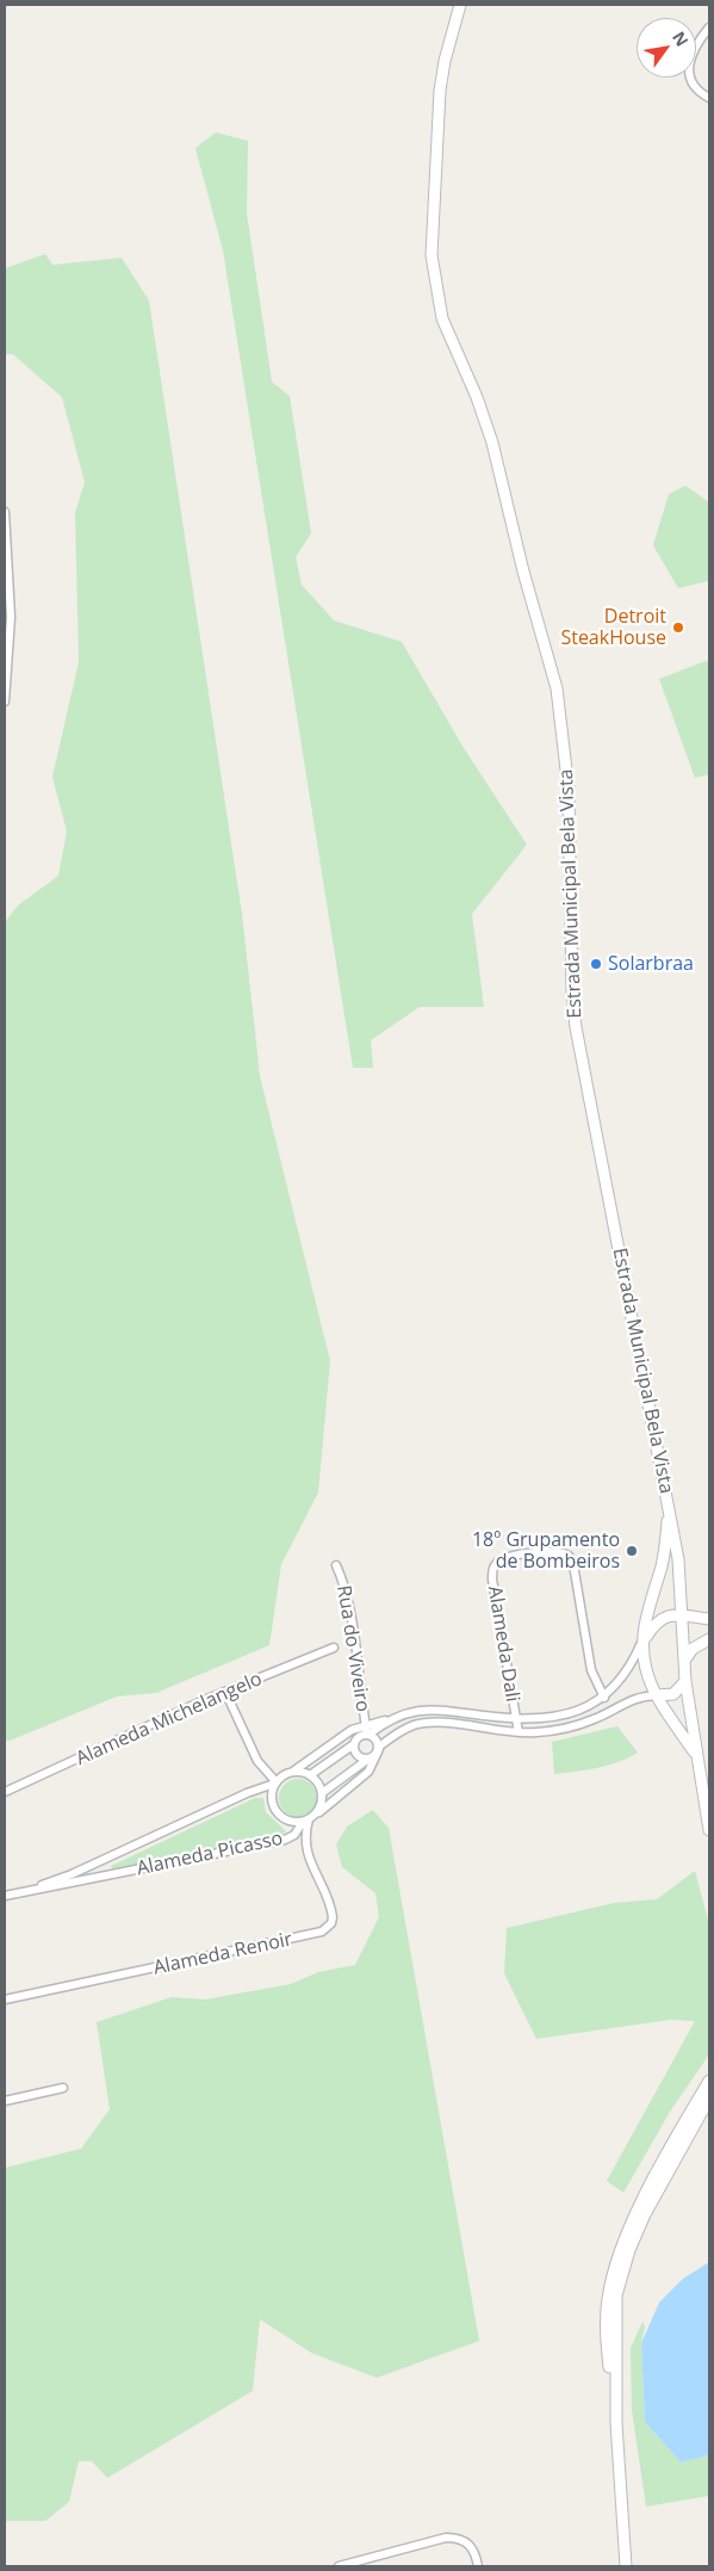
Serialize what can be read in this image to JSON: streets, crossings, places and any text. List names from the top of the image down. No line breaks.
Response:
{"streets":{"main road":["Estrada Municipal Bela Vista","Alameda Picasso"],"street":["Alameda Dali","Rua do Viveiro","Alameda Michelangelo","Alameda Renoir"]},"crossings":[["Estrada Municipal Bela Vista","Alameda Picasso"],["Alameda Dali","Alameda Picasso"],["Rua do Viveiro","Alameda Picasso"],["Alameda Picasso","Alameda Renoir"]],"places":["Detroit SteakHouse","Solarbraa","18º Grupamento de Bombeiros"],"north":"top right"}
